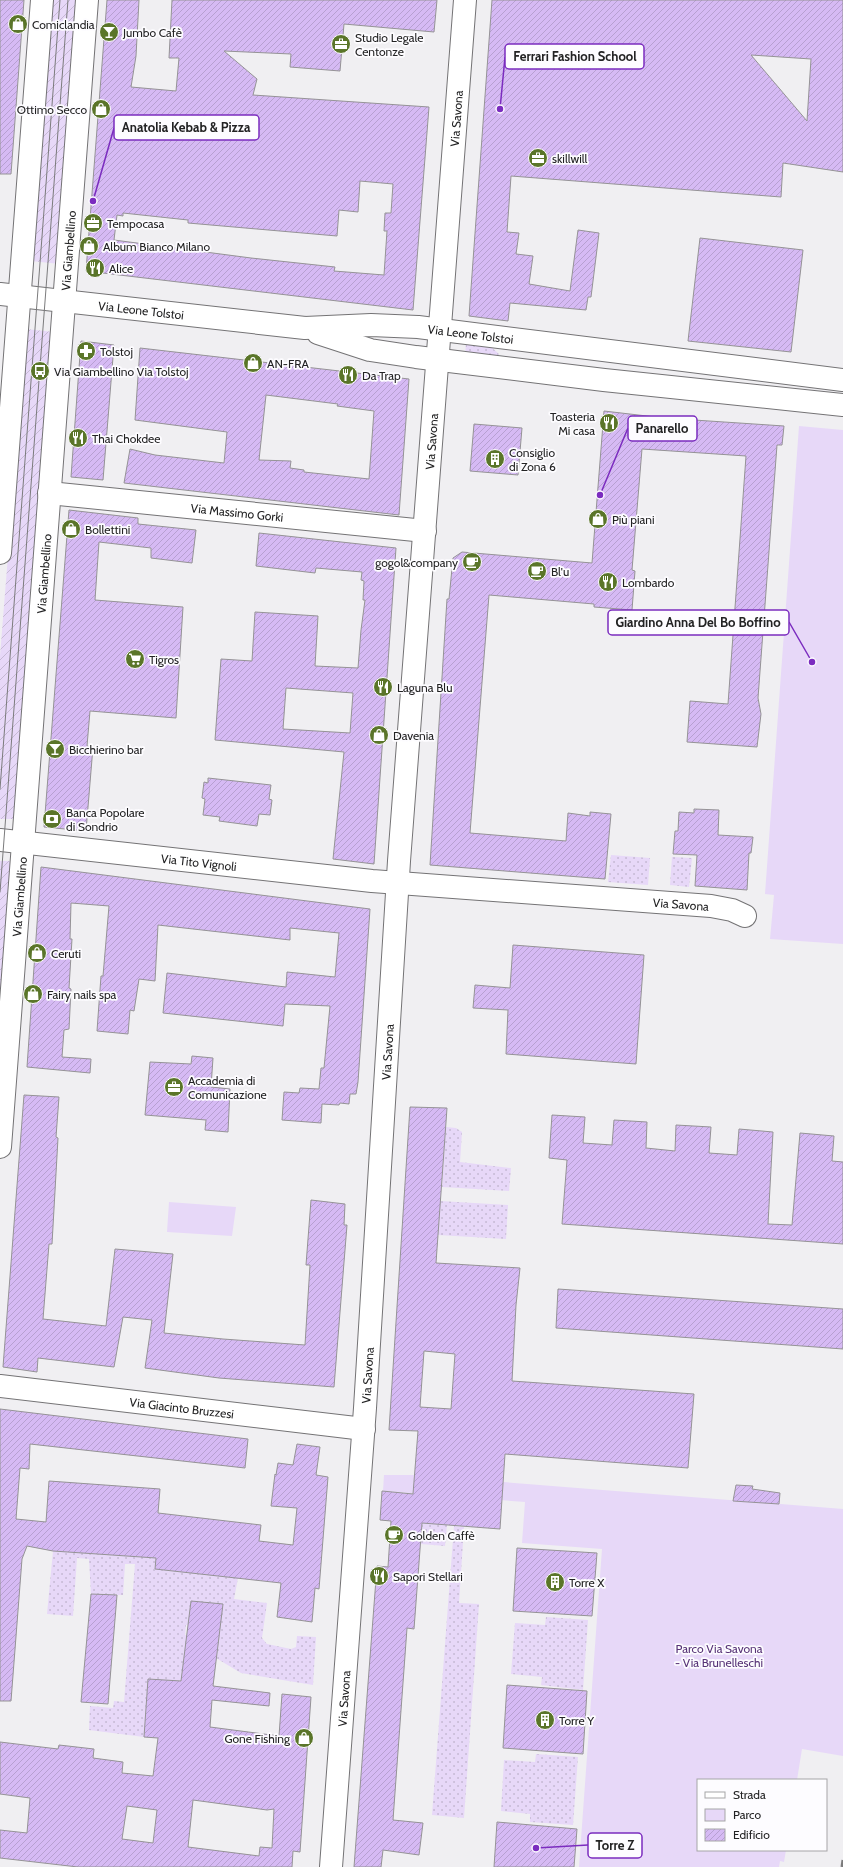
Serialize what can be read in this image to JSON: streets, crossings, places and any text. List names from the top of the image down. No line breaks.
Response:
{"streets":{"street":["Via Savona","Via Giambellino","Via Leone Tolstoi","Via Massimo Gorki","Via Tito Vignoli","Via Giacinto Bruzzesi"]},"crossings":[["Via Savona","Via Leone Tolstoi"],["Via Savona","Via Massimo Gorki"],["Via Savona","Via Tito Vignoli"],["Via Savona","Via Giacinto Bruzzesi"],["Via Giambellino","Via Leone Tolstoi"],["Via Giambellino","Via Massimo Gorki"],["Via Giambellino","Via Tito Vignoli"]],"parks":["Parco Via Savona - Via Brunelleschi"],"places":{"shop":["Comiclandia","Ottimo Secco","Album Bianco Milano","AN-FRA","Più piani","Bollettini","Davenia","Ceruti","Fairy nails spa","Gone Fishing"],"bar":["Jumbo Cafè","Bicchierino bar"],"office":["Studio Legale Centonze","skillwill","Tempocasa","Accademia di Comunicazione"],"other":["Ferrari Fashion School","Anatolia Kebab & Pizza","Panarello","Giardino Anna Del Bo Boffino","Torre Z"],"restaurant":["Alice","Da Trap","Toasteria Mi casa","Thai Chokdee","Lombardo","Laguna Blu","Sapori Stellari"],"pharmacy":["Tolstoj"],"bus stop":["Via Giambellino Via Tolstoj"],"building":["Consiglio di Zona 6","Torre X","Torre Y"],"cafe":["gogol&company","Bl'u","Golden Caffè"],"supermarket":["Tigros"],"bank":["Banca Popolare di Sondrio"]},"legend":["Strada","Parco","Edificio"]}
